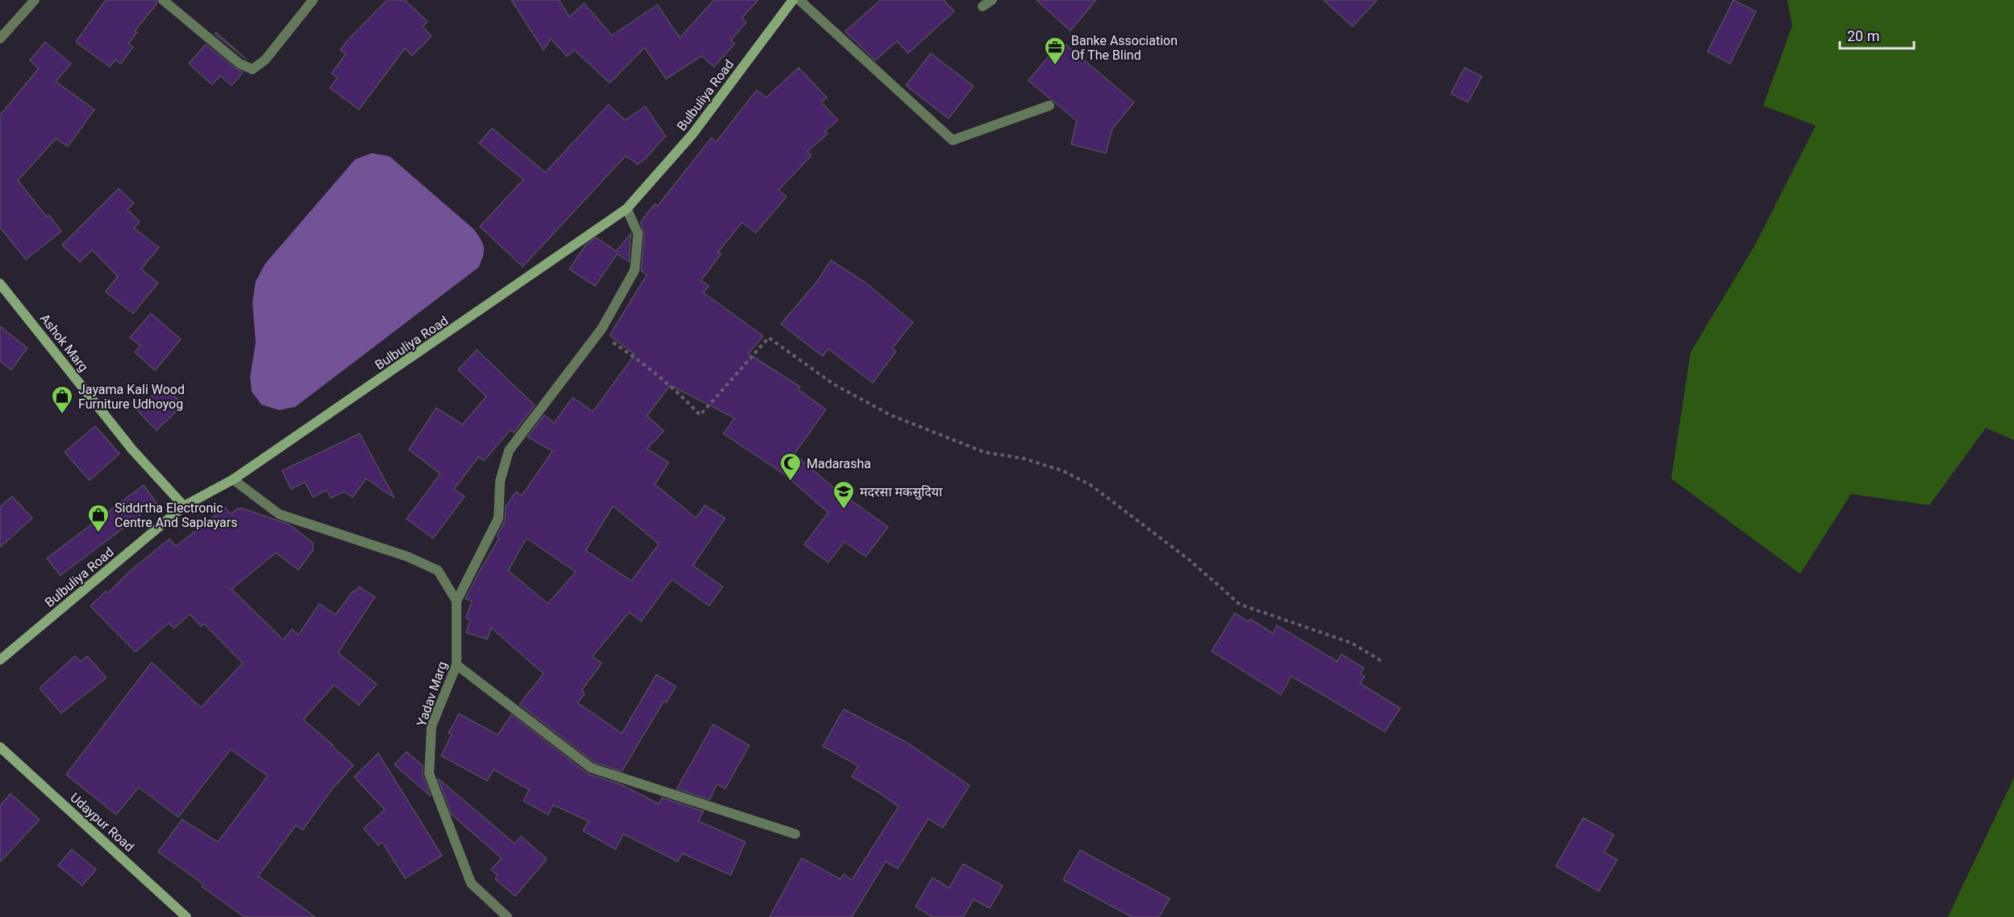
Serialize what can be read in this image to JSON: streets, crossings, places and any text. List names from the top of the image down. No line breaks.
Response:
{"streets":{"main road":["Bulbuliya Road","Ashok Marg","Udaypur Road"],"street":["Yadav Marg"]},"crossings":[["Bulbuliya Road","Ashok Marg"]],"places":{"office":["Banke Association Of The Blind"],"shop":["Jayama Kali Wood Furniture Udhoyog","Siddrtha Electronic Centre And Saplayars"],"mosque":["Madarasha"],"school or university":["मदरसा मकसुदिया"]},"scale_bar":"20 m"}
